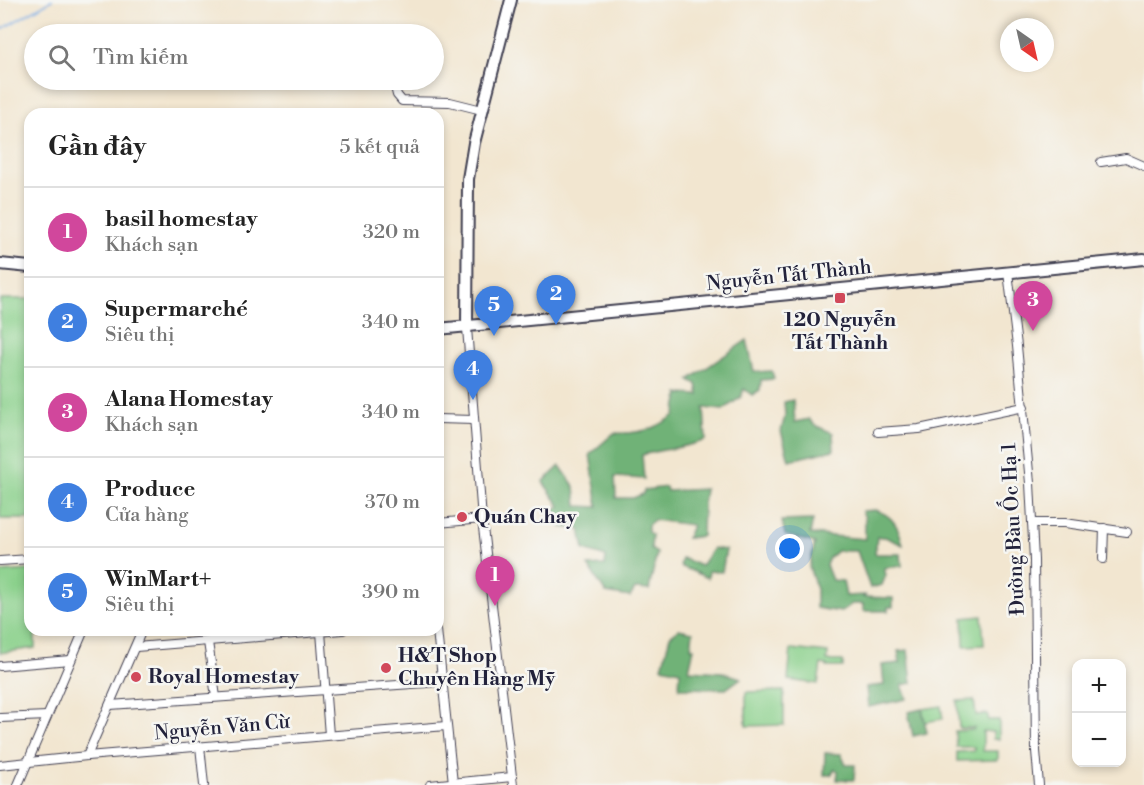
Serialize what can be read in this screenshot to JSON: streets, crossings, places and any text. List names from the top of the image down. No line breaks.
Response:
{"streets":{"main road":["Nguyễn Tất Thành"],"street":["Đường Bàu Ốc Hạ 1","Nguyễn Văn Cừ"]},"crossings":[["Nguyễn Tất Thành","Đường Bàu Ốc Hạ 1"]],"places":{"transit":["120 Nguyễn Tất Thành"],"other":["Quán Chay","H&T Shop Chuyên Hàng Mỹ","Royal Homestay"]},"north":"bottom right","page":{"search":"Tìm kiếm","heading":["Gần đây","5 kết quả"],"list":[{"mark":"1","name":"basil homestay","note":"Khách sạn","value":"320 m"},{"mark":"2","name":"Supermarché","note":"Siêu thị","value":"340 m"},{"mark":"3","name":"Alana Homestay","note":"Khách sạn","value":"340 m"},{"mark":"4","name":"Produce","note":"Cửa hàng","value":"370 m"},{"mark":"5","name":"WinMart+","note":"Siêu thị","value":"390 m"}],"pins":["2","3","5","4","1"],"map_buttons":["+","−"]}}
